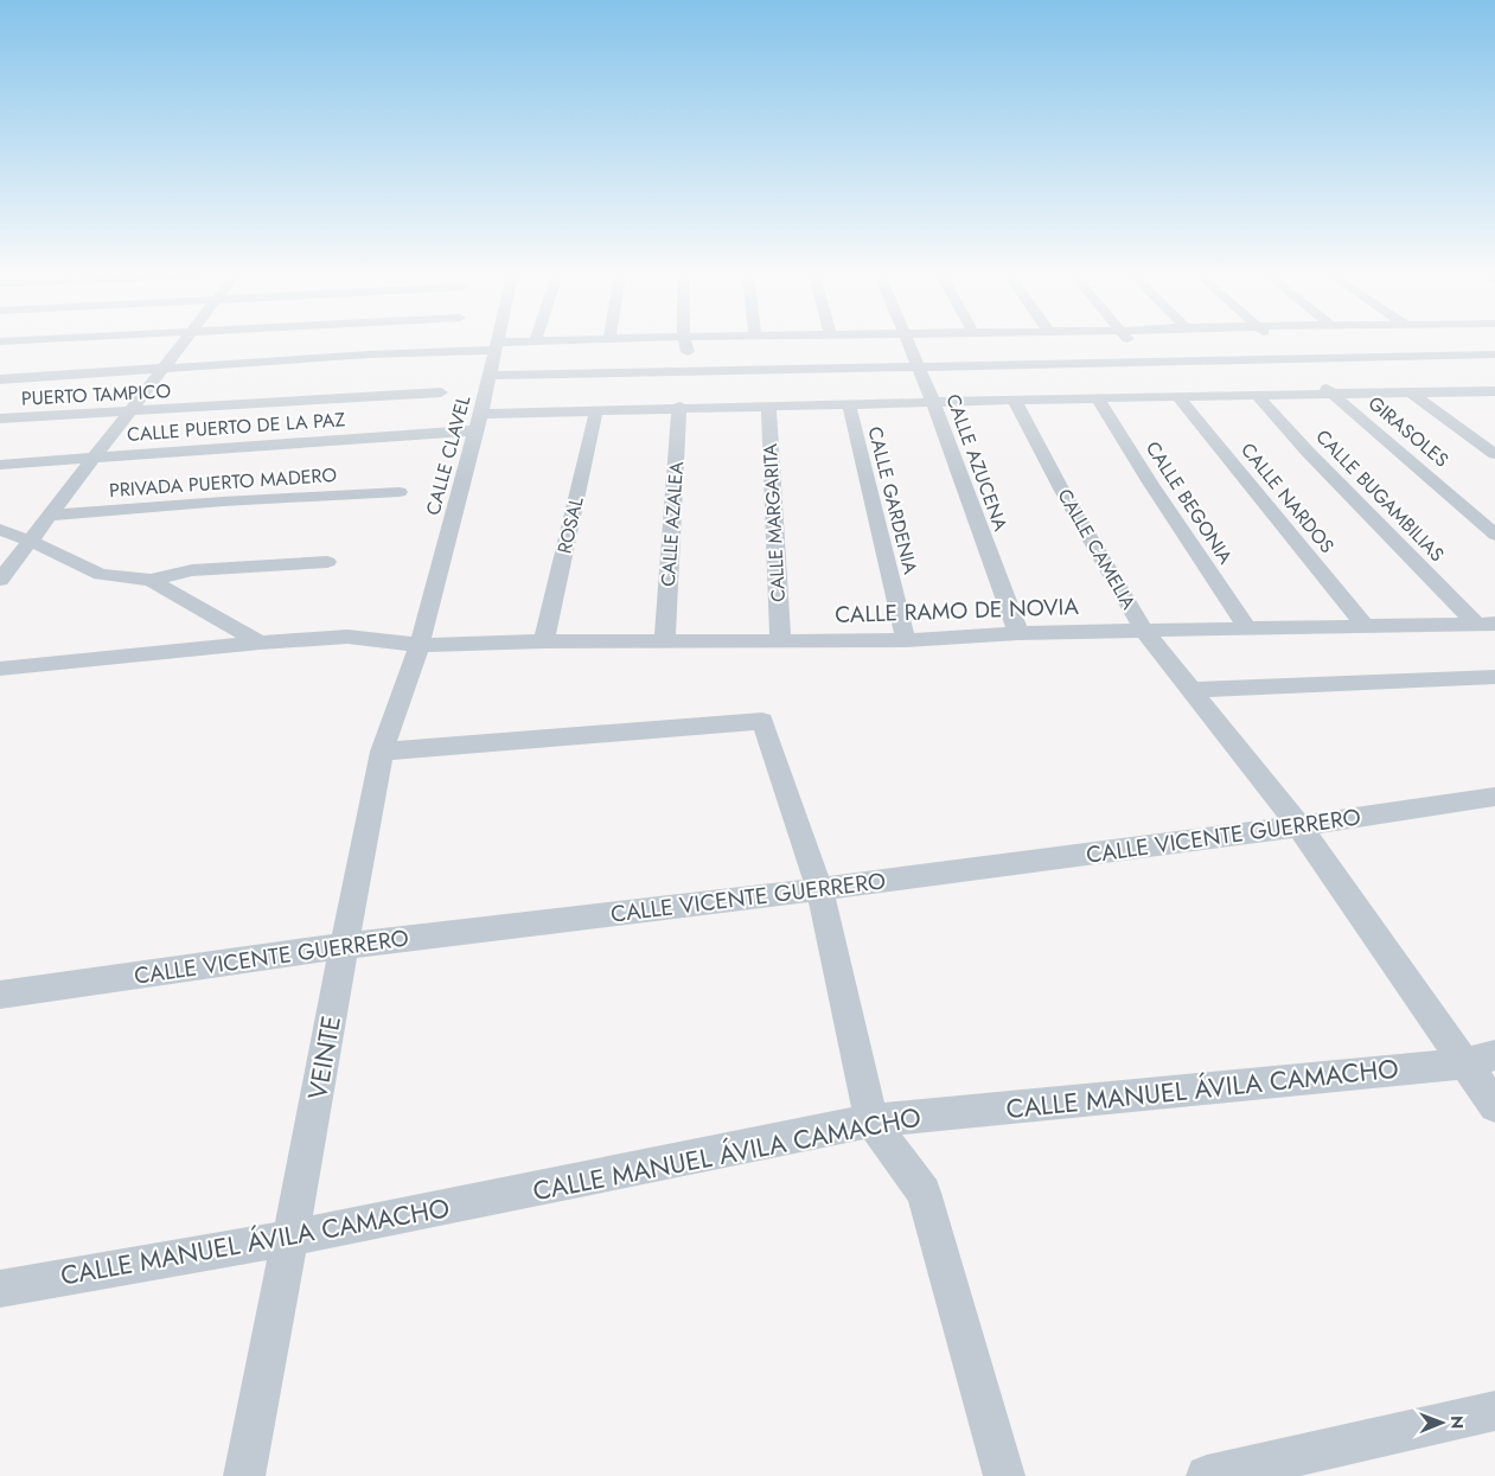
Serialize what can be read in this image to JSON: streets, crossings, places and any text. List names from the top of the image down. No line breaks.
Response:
{"streets":{"street":["PUERTO TAMPICO","CALLE PUERTO DE LA PAZ","GIRASOLES","CALLE CLAVEL","CALLE AZUCENA","PRIVADA PUERTO MADERO","CALLE BUGAMBILIAS","CALLE NARDOS","CALLE GARDENIA","CALLE BEGONIA","CALLE MARGARITA","CALLE AZALEA","ROSAL","CALLE CAMELIA","CALLE RAMO DE NOVIA","CALLE VICENTE GUERRERO","VEINTE","CALLE MANUEL ÁVILA CAMACHO"]},"crossings":[["CALLE PUERTO DE LA PAZ","CALLE CLAVEL"],["CALLE CLAVEL","CALLE RAMO DE NOVIA"],["CALLE CLAVEL","VEINTE"],["CALLE AZUCENA","CALLE RAMO DE NOVIA"],["CALLE BUGAMBILIAS","CALLE RAMO DE NOVIA"],["CALLE NARDOS","CALLE RAMO DE NOVIA"],["CALLE GARDENIA","CALLE RAMO DE NOVIA"],["CALLE BEGONIA","CALLE RAMO DE NOVIA"],["CALLE MARGARITA","CALLE RAMO DE NOVIA"],["CALLE AZALEA","CALLE RAMO DE NOVIA"],["ROSAL","CALLE RAMO DE NOVIA"],["CALLE CAMELIA","CALLE RAMO DE NOVIA"],["CALLE CAMELIA","CALLE VICENTE GUERRERO"],["CALLE CAMELIA","CALLE MANUEL ÁVILA CAMACHO"],["CALLE RAMO DE NOVIA","VEINTE"],["CALLE VICENTE GUERRERO","VEINTE"],["VEINTE","CALLE MANUEL ÁVILA CAMACHO"]],"north":"right"}
